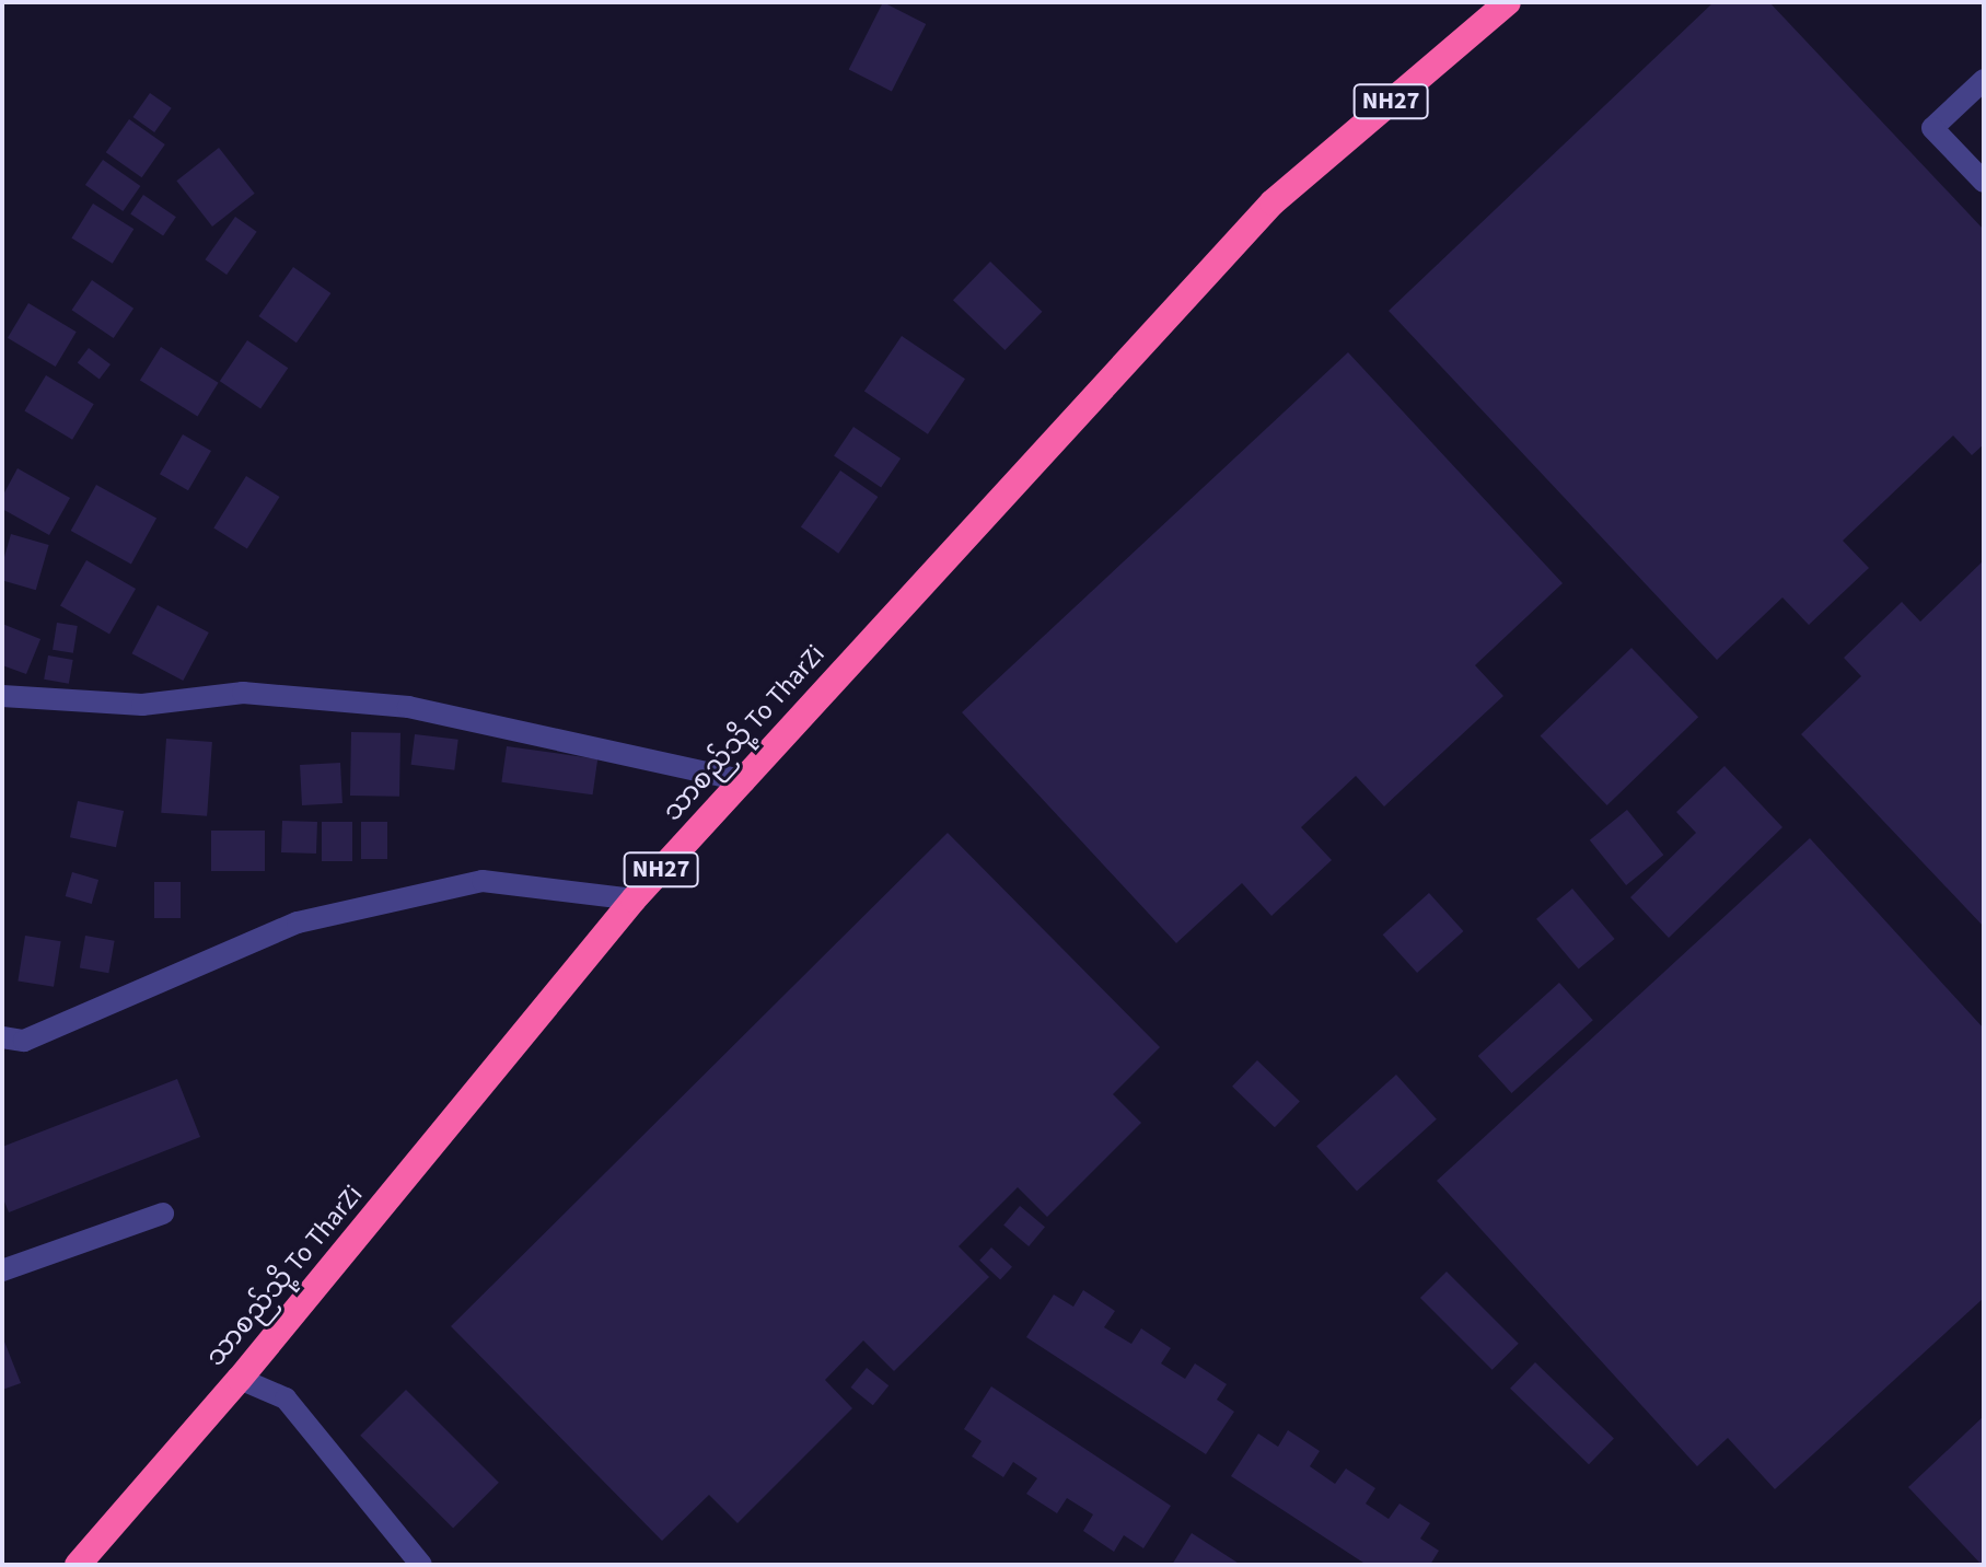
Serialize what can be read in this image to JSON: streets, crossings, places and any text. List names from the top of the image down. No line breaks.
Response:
{"streets":{"highway":["NH27","သာစည်သို့ To TharZi"]}}
